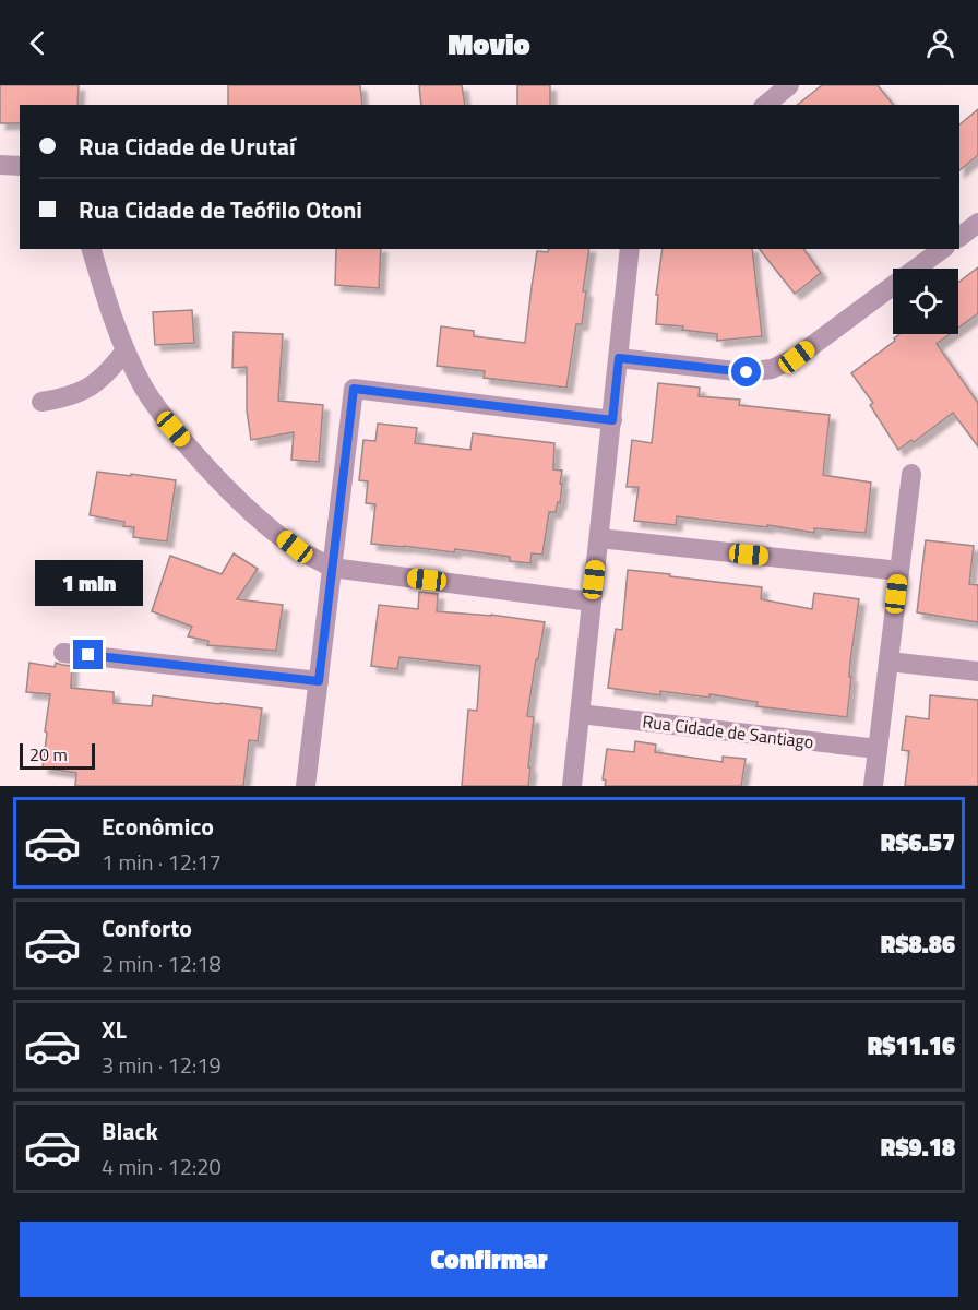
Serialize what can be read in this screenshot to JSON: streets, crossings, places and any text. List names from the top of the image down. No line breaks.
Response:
{"streets":{"street":["Rua Cidade de Santiago"]},"scale_bar":"20 m","page":{"header":"Movio","banner":["Rua Cidade de Urutaí","Rua Cidade de Teófilo Otoni"],"bubble":"1 min","scale":"20 m","list":[{"name":"Econômico","note":"1 min · 12:17","value":"R$6.57"},{"name":"Conforto","note":"2 min · 12:18","value":"R$8.86"},{"name":"XL","note":"3 min · 12:19","value":"R$11.16"},{"name":"Black","note":"4 min · 12:20","value":"R$9.18"}],"buttons":"Confirmar"}}
